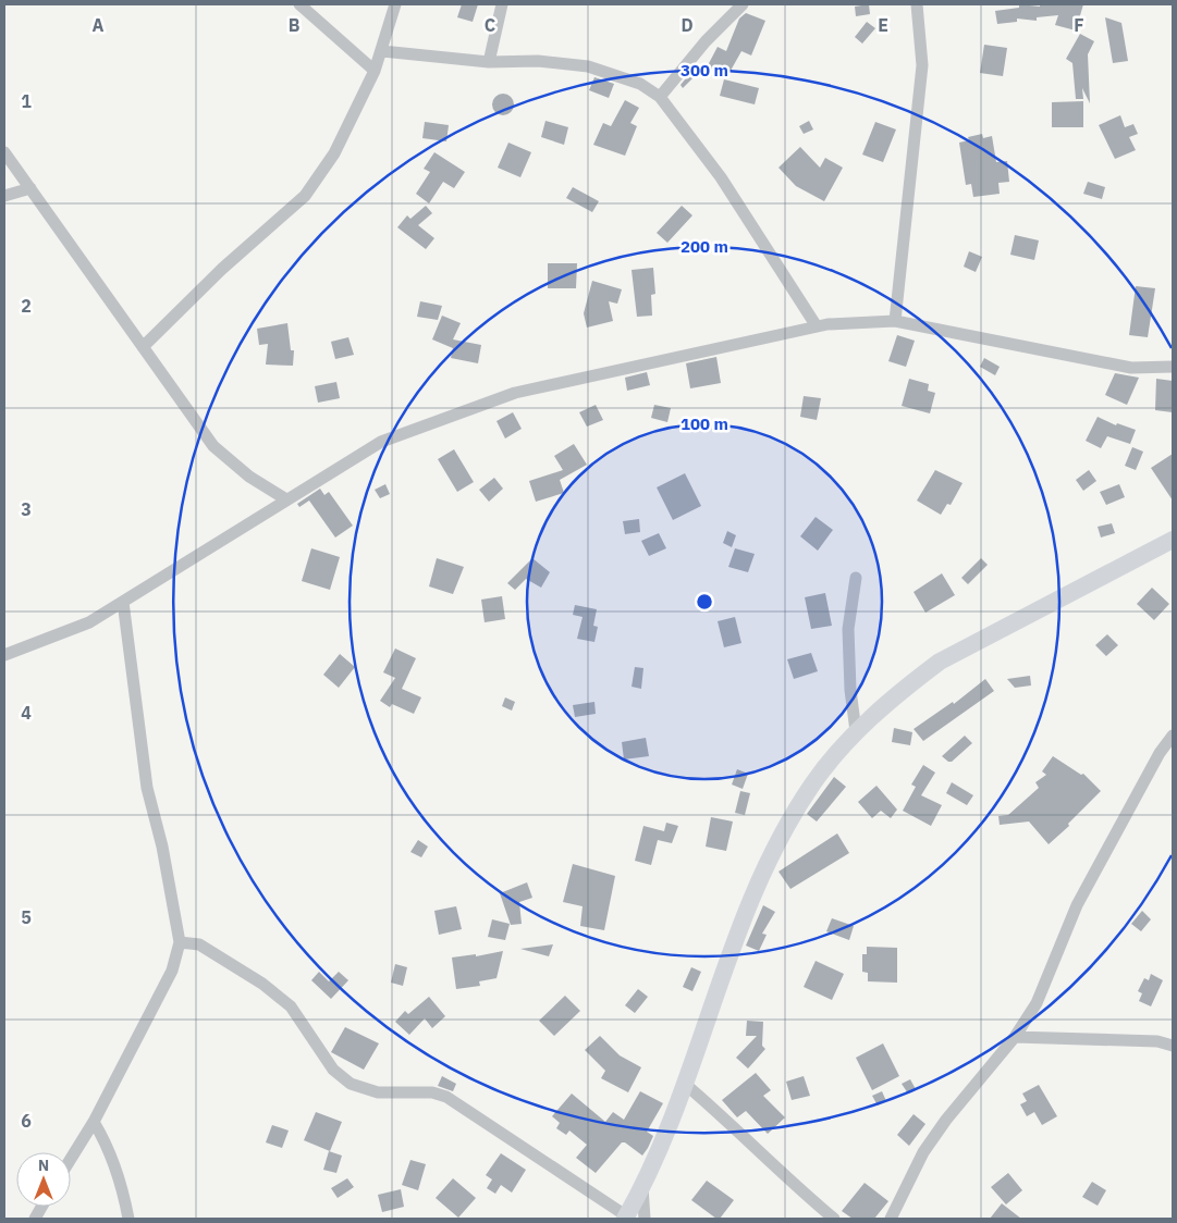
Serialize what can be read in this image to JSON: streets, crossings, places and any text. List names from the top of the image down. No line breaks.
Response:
{"north":"top","grid":{"columns":["A","B","C","D","E","F"],"rows":["1","2","3","4","5","6"]},"rings":["300 m","200 m","100 m"]}
